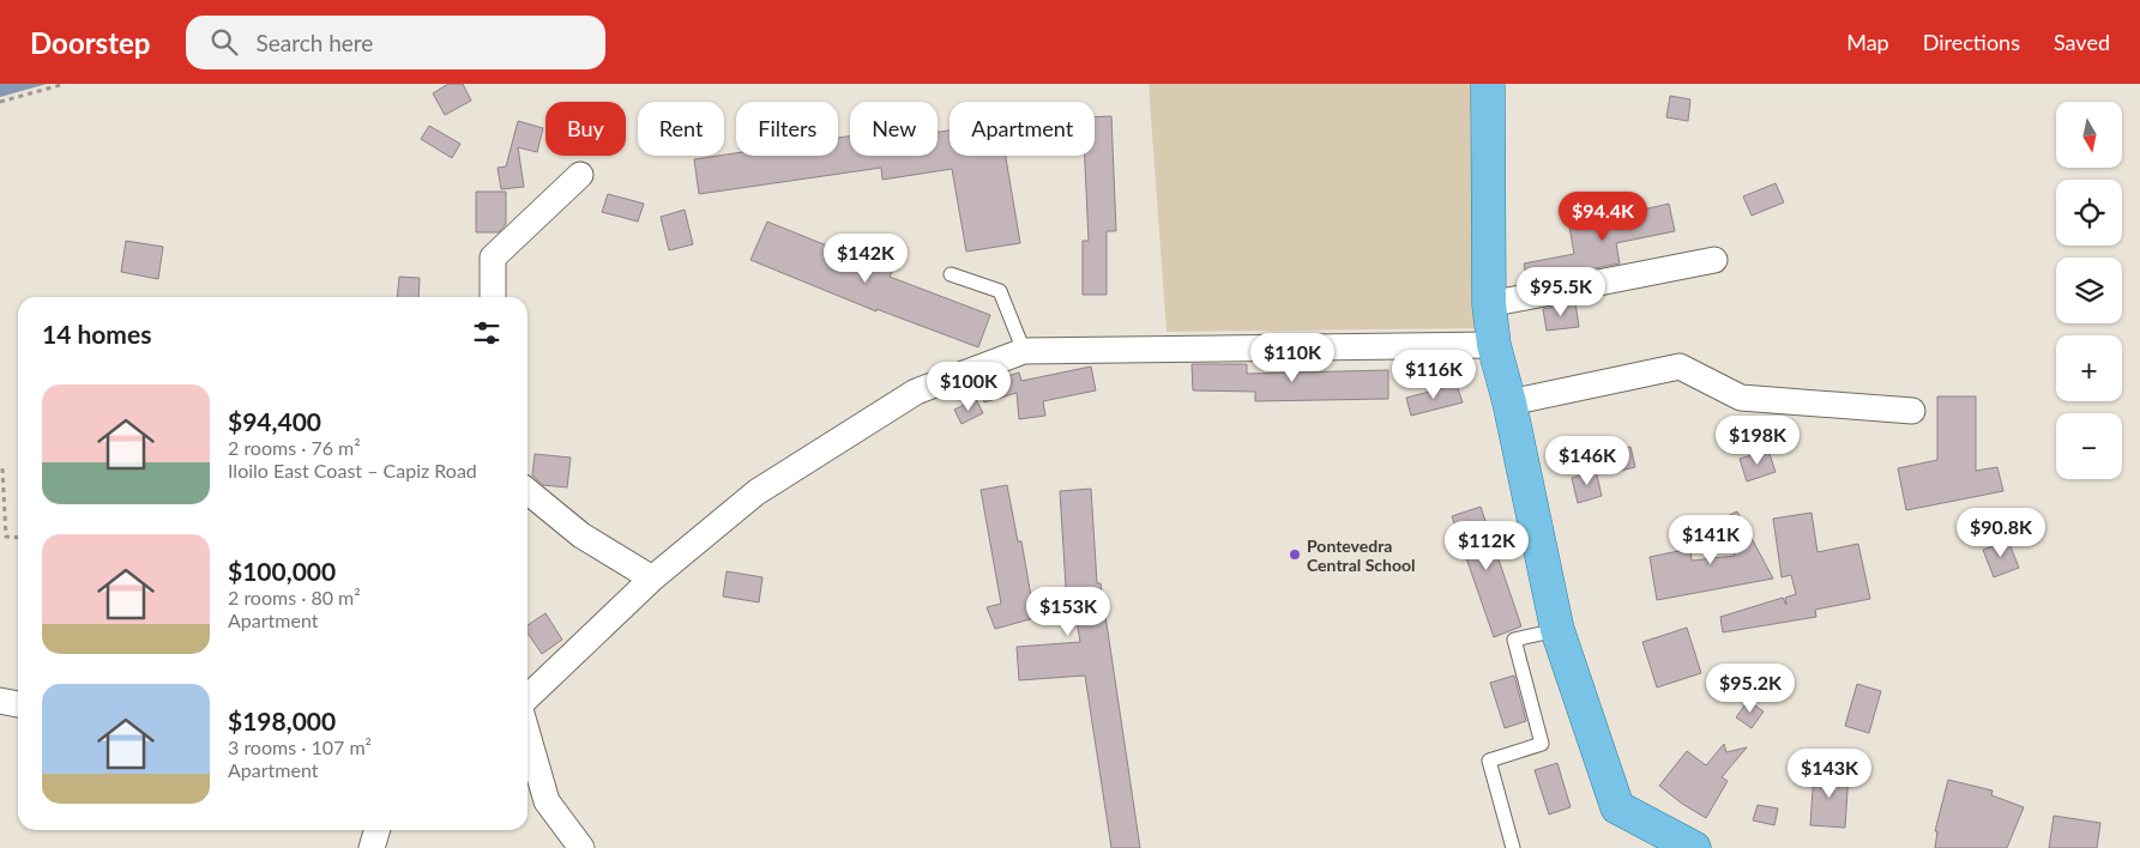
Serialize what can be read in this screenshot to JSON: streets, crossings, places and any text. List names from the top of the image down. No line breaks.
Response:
{"places":["Pontevedra Central School"],"north":"bottom","page":{"header":"Doorstep","search":"Search here","nav":["Map","Directions","Saved"],"map_buttons":["+","−"],"chip":["Buy","Rent","Filters","New","Apartment"],"price":["$94.4K","$142K","$95.5K","$110K","$116K","$100K","$198K","$146K","$90.8K","$141K","$112K","$153K","$95.2K","$143K"],"heading":"14 homes","list":[{"name":"$94,400","note":"2 rooms · 76 m² · Iloilo East Coast – Capiz Road"},{"name":"$100,000","note":"2 rooms · 80 m² · Apartment"},{"name":"$198,000","note":"3 rooms · 107 m² · Apartment"}]}}
